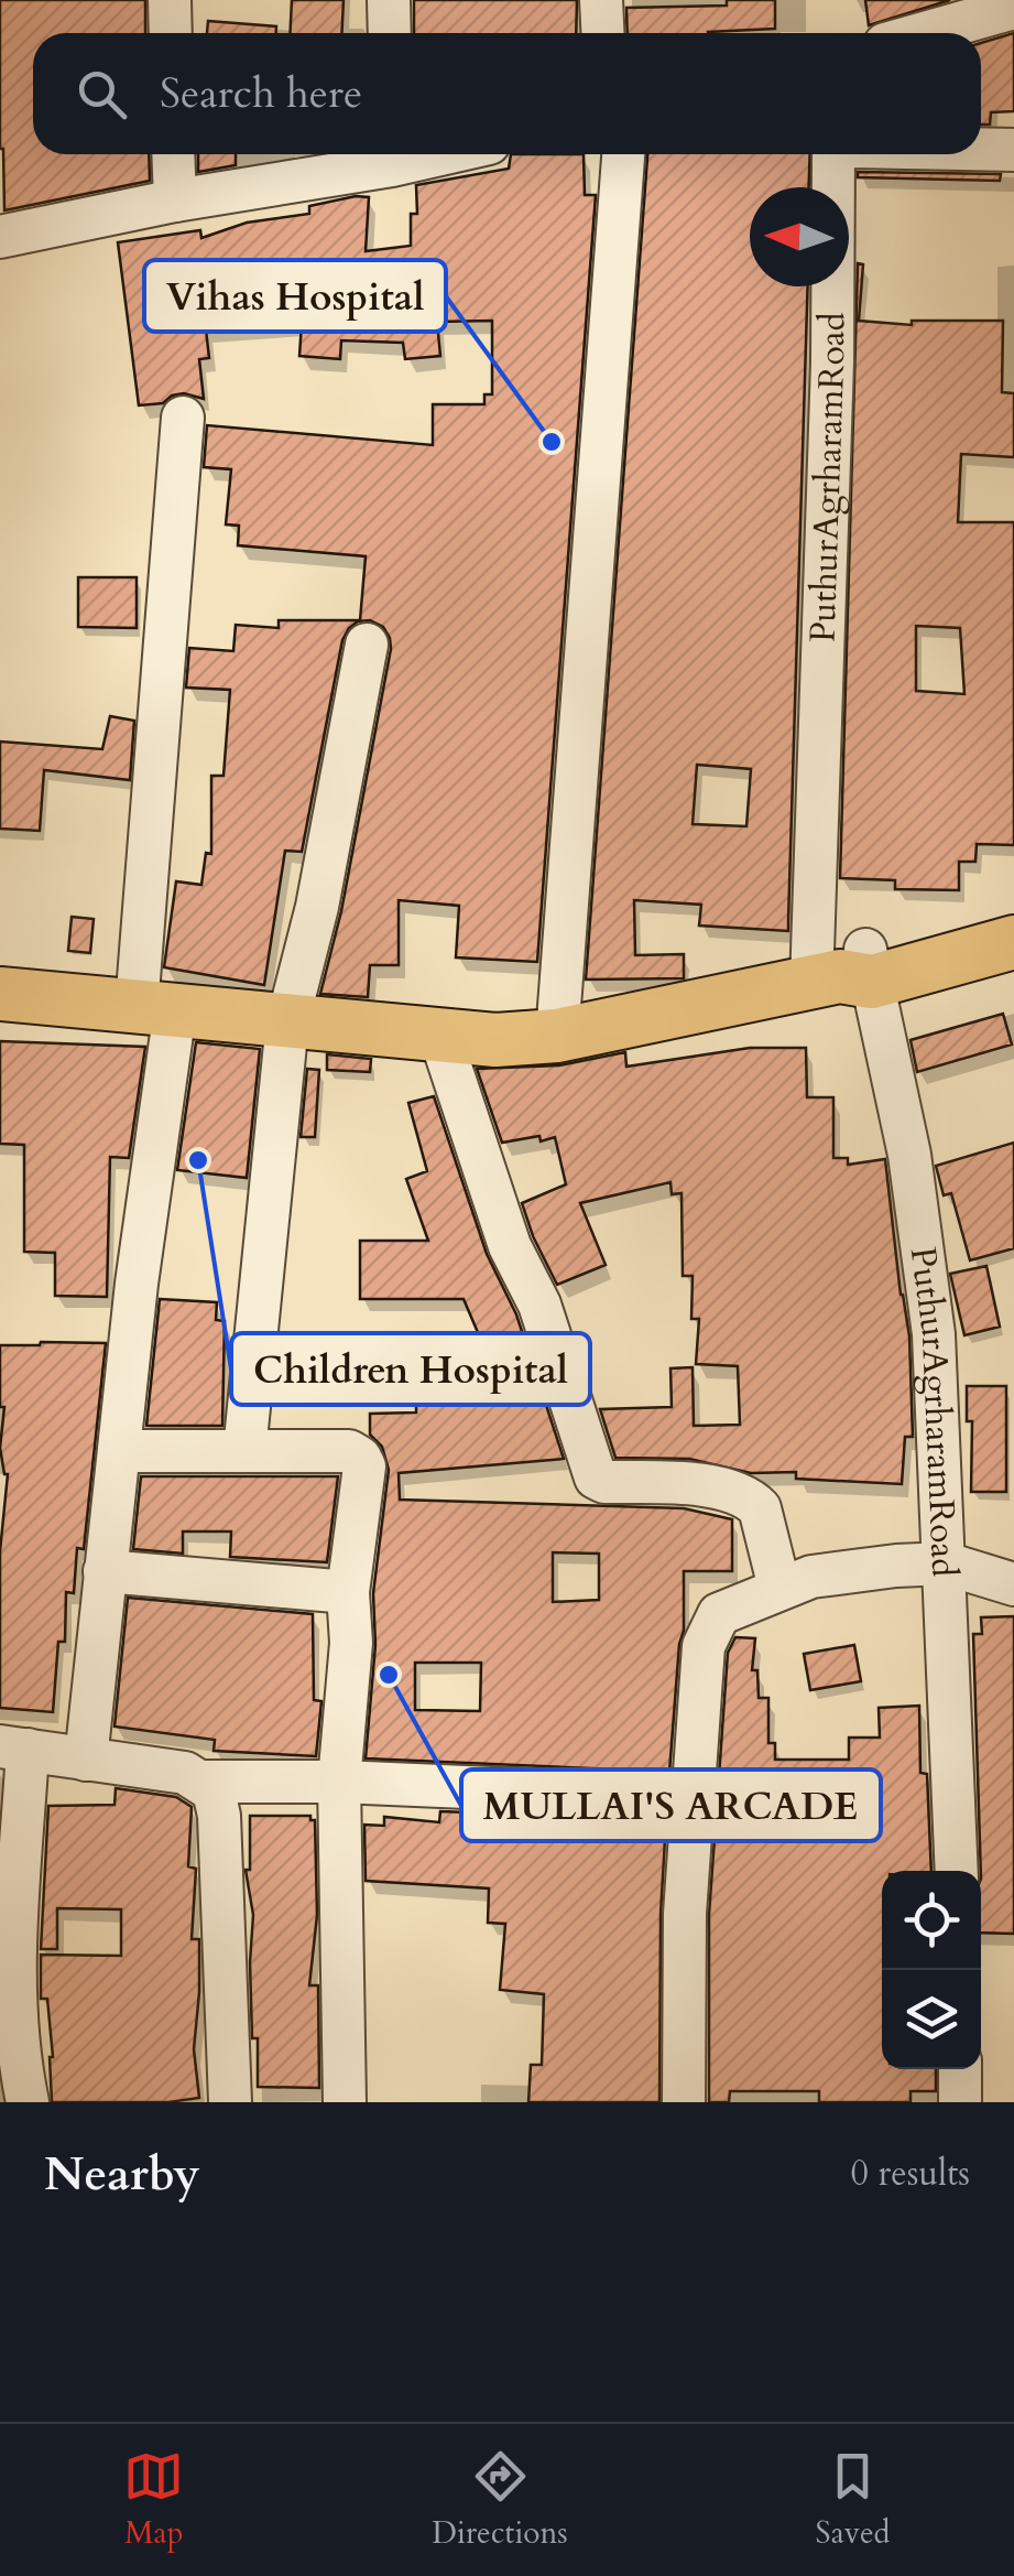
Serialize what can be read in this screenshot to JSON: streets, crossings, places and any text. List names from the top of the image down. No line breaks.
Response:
{"streets":{"street":["PuthurAgrharamRoad"]},"places":["Vihas Hospital","Children Hospital","MULLAI'S ARCADE"],"north":"left","page":{"search":"Search here","heading":["Nearby","0 results"],"nav":["Map","Directions","Saved"]}}
